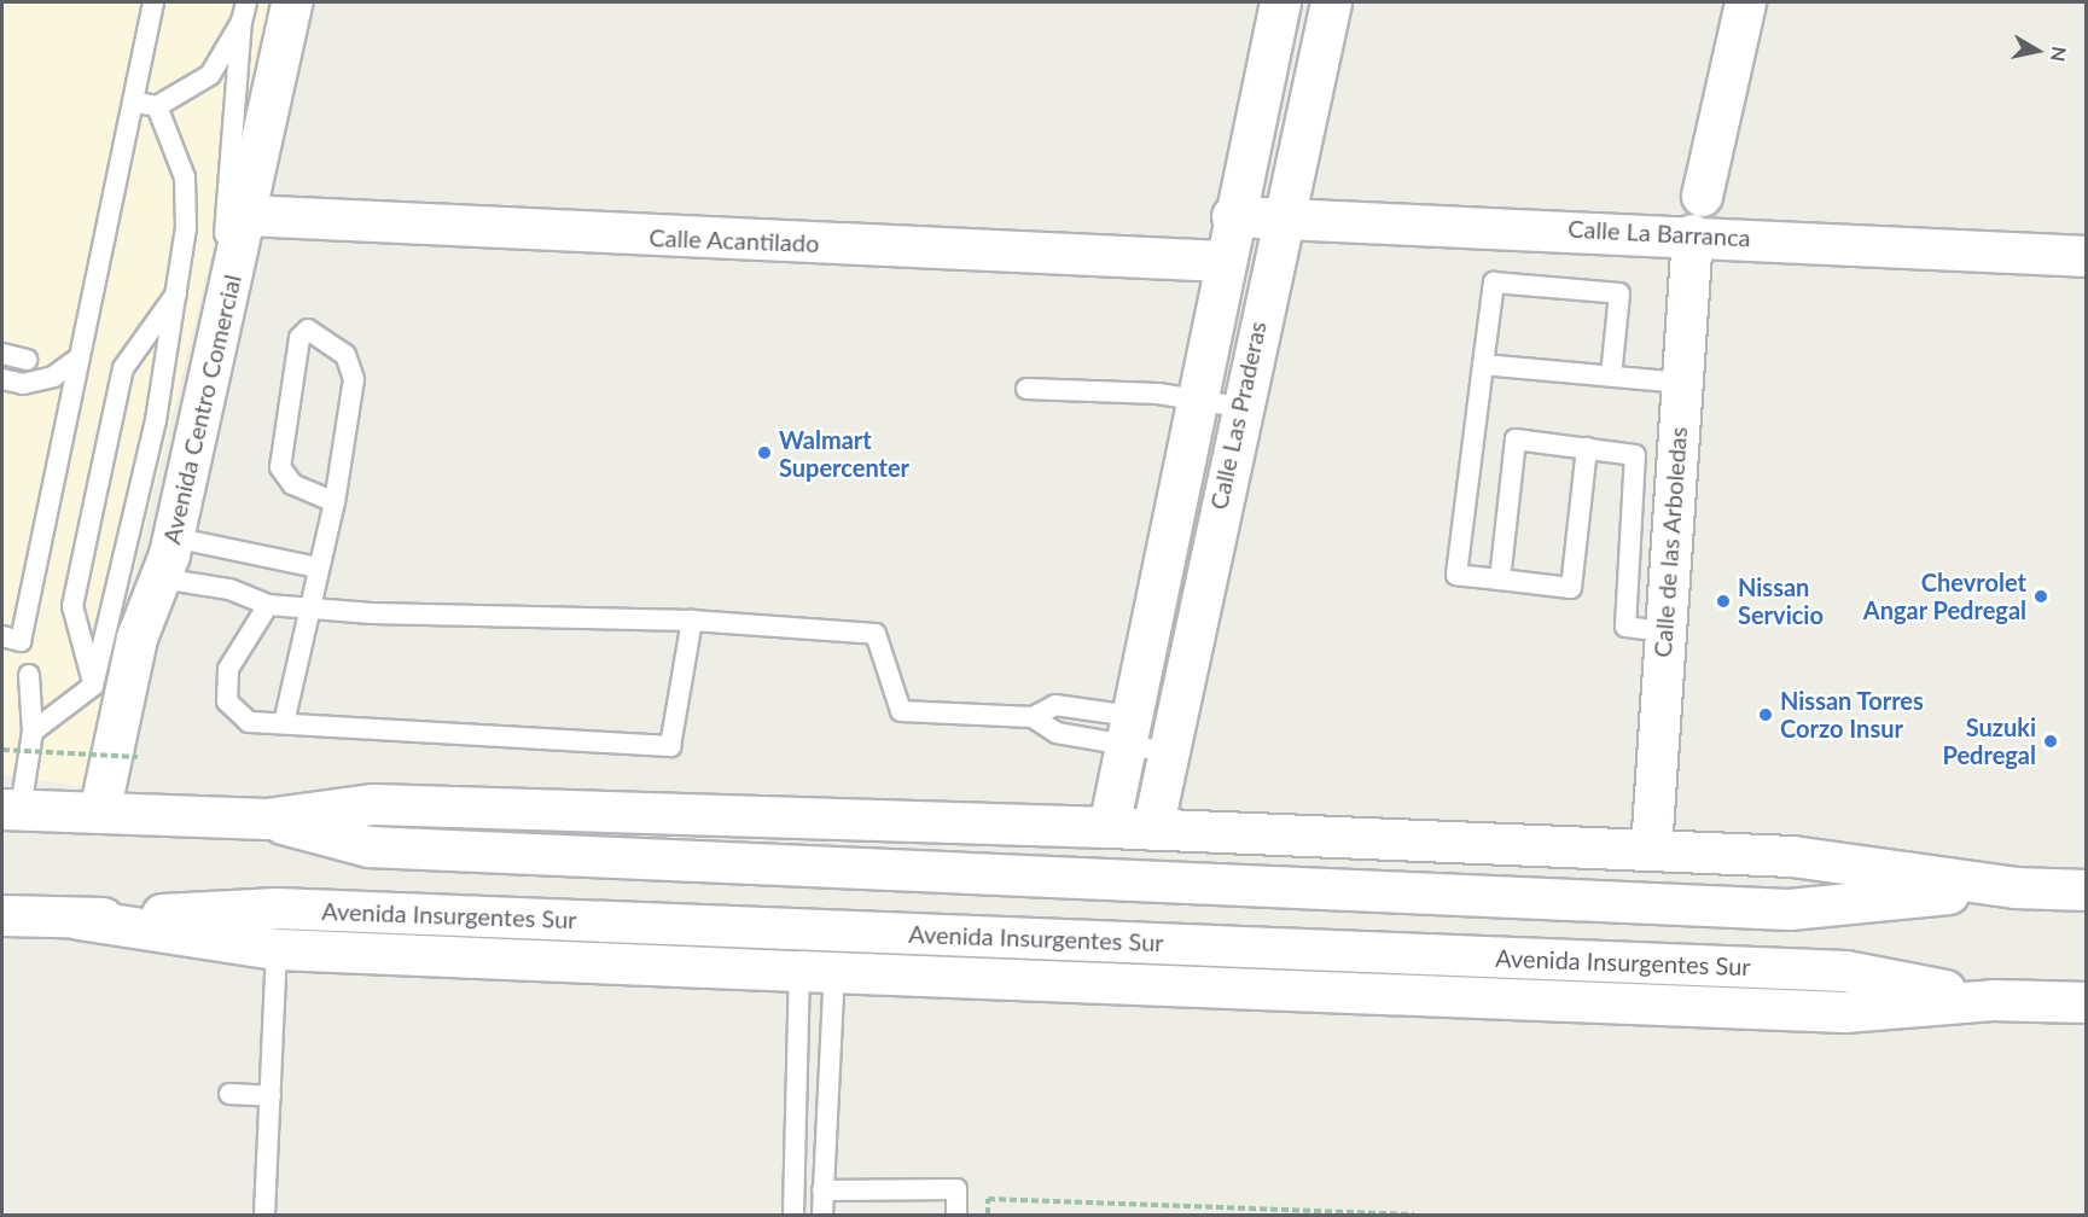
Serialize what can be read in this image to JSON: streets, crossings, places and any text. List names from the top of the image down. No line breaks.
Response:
{"streets":{"main road":["Calle La Barranca","Calle Acantilado","Avenida Centro Comercial","Calle Las Praderas","Calle de las Arboledas","Avenida Insurgentes Sur"]},"crossings":[["Calle La Barranca","Calle Las Praderas"],["Calle La Barranca","Calle de las Arboledas"],["Calle Acantilado","Avenida Centro Comercial"],["Calle Acantilado","Calle Las Praderas"]],"places":["Walmart Supercenter","Chevrolet Angar Pedregal","Nissan Servicio","Nissan Torres Corzo Insur","Suzuki Pedregal"],"north":"right"}
